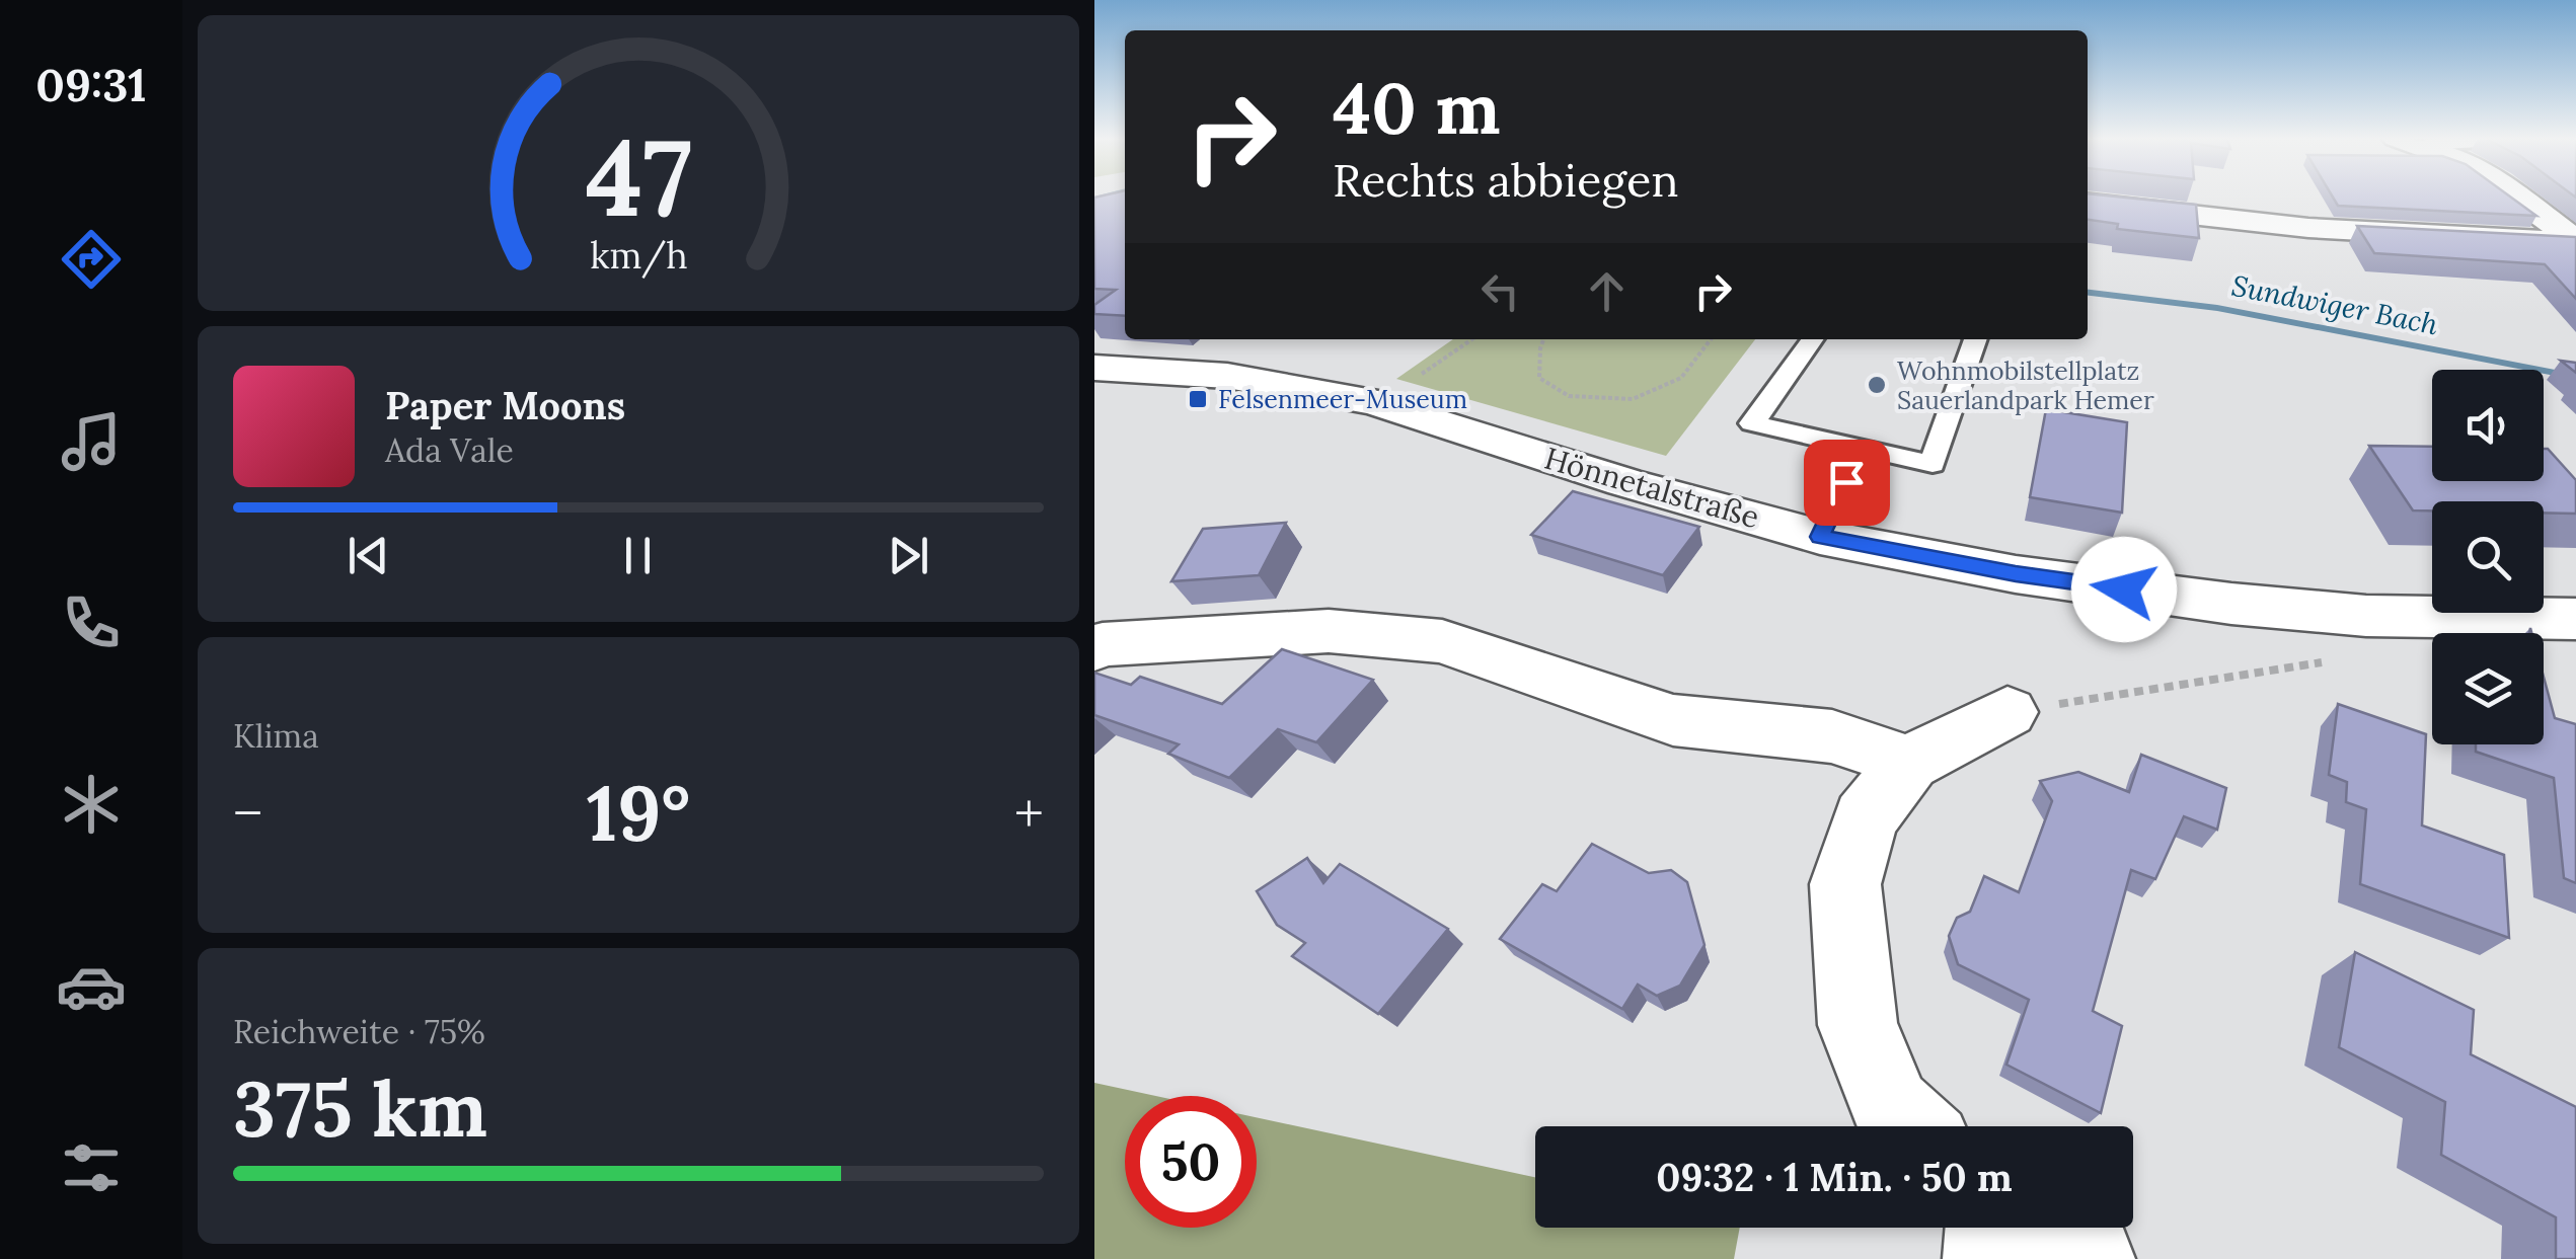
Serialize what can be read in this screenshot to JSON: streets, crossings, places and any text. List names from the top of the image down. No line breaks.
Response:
{"streets":{"street":["Hönnetalstraße"]},"water":["Sundwiger Bach"],"places":{"other":["Wohnmobilstellplatz Sauerlandpark Hemer"],"transit":["Felsenmeer-Museum"]},"page":{"tabs":"09:31","turn":["40 m","Rechts abbiegen"],"song":["Paper Moons","Ada Vale"],"tile":["Klima",["Reichweite · 75%","375 km"]],"heat":["−","19°","+"],"limit":"50","trip":"09:32 · 1 Min. · 50 m","gauge":["47","km/h"]}}
